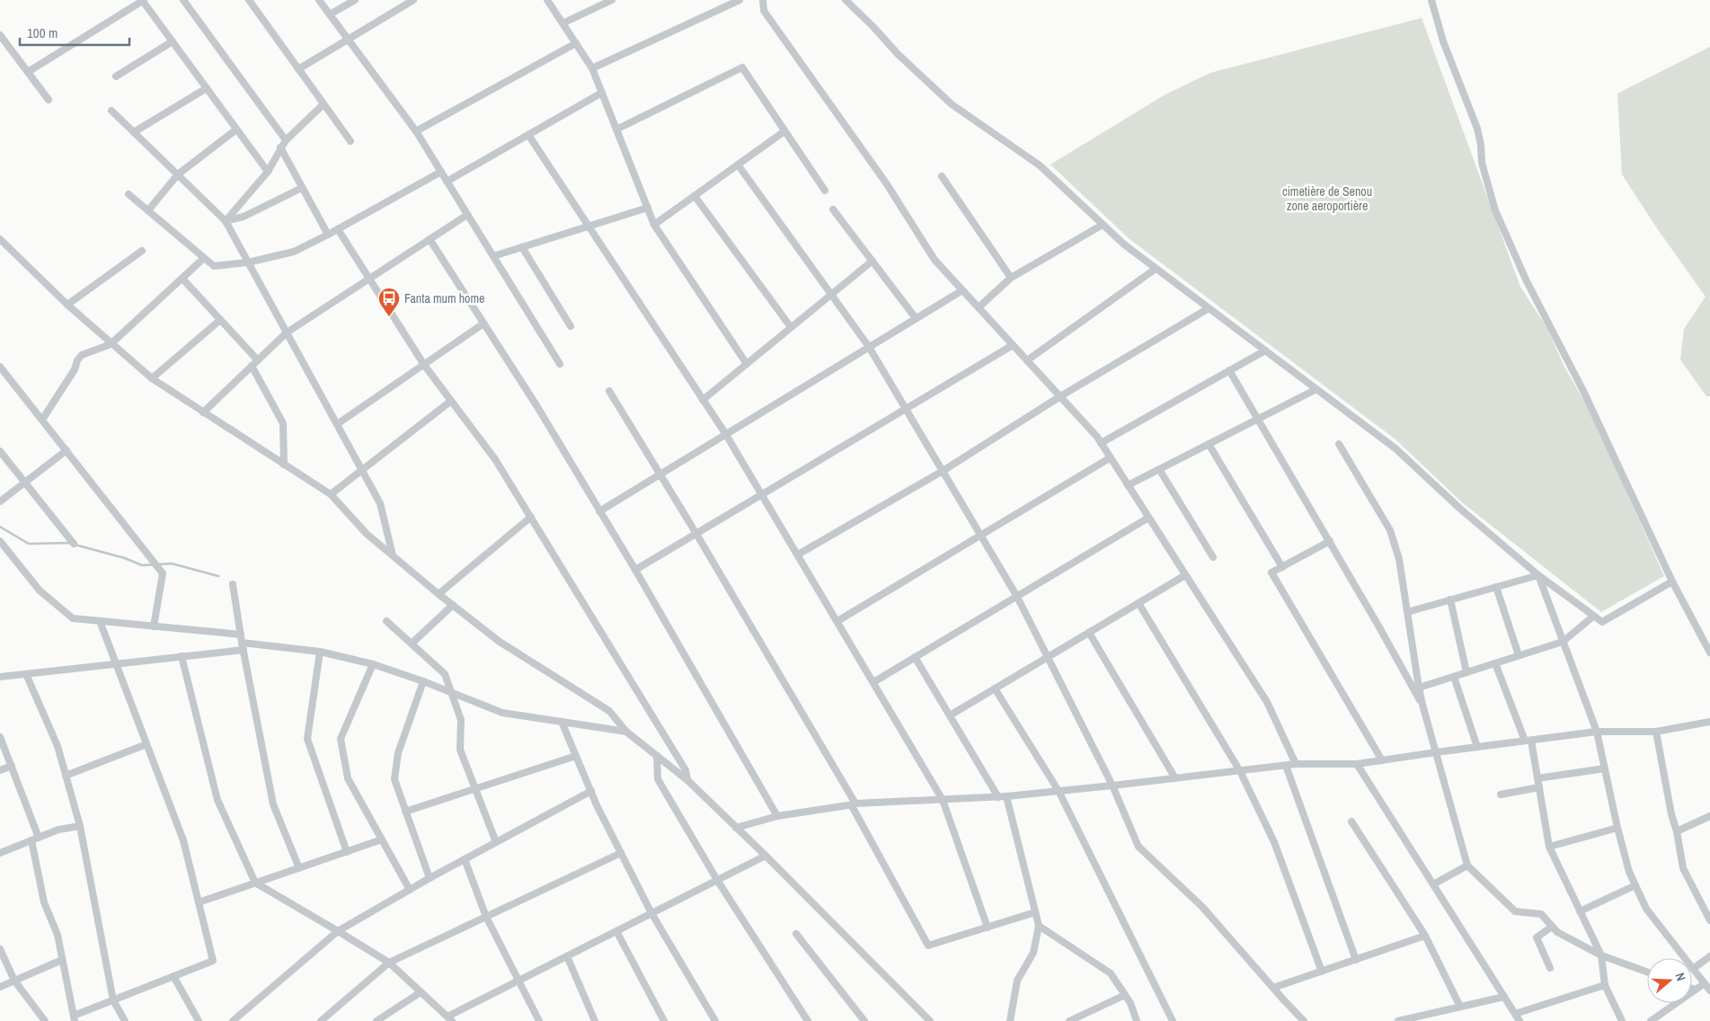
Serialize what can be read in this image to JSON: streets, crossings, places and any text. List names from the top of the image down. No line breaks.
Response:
{"parks":["cimetière de Senou zone aeroportière"],"places":{"bus stop":["Fanta mum home"]},"scale_bar":"100 m","north":"right"}
